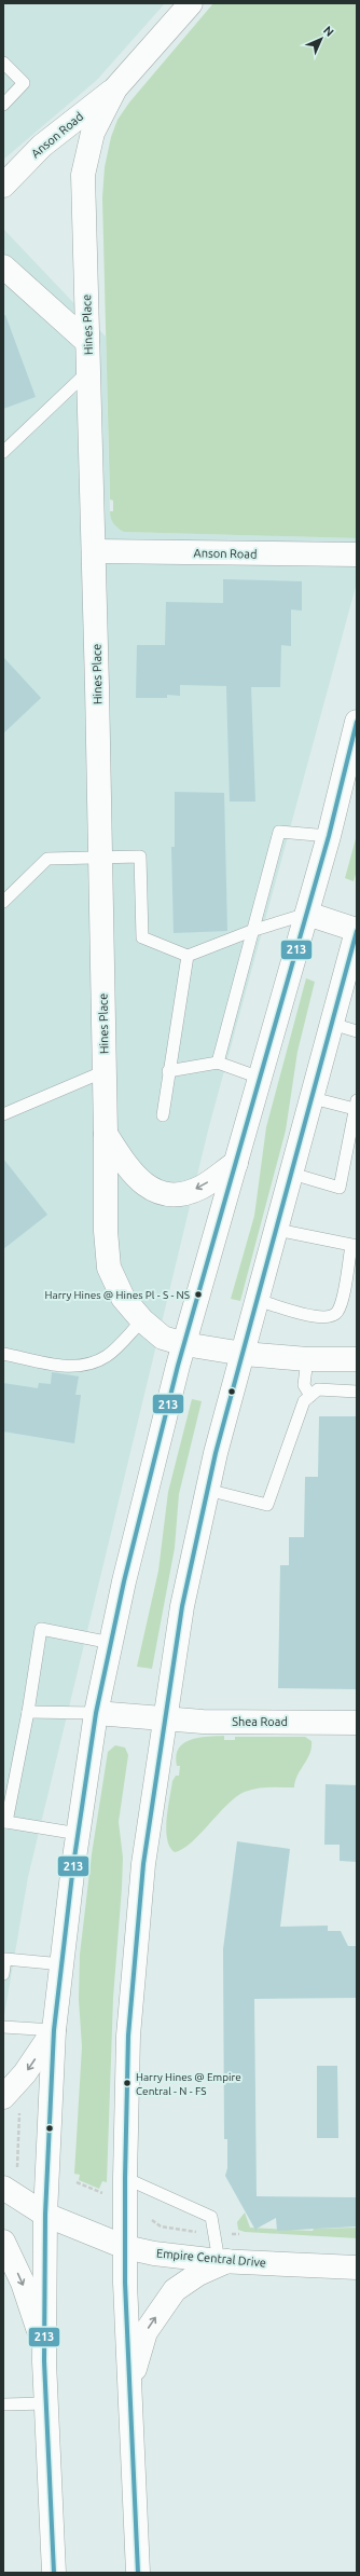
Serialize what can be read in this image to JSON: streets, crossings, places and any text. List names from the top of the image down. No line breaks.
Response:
{"streets":{"main road":["Anson Road","Hines Place","Shea Road","Empire Central Drive"]},"crossings":[["Anson Road","Hines Place"]],"places":["Harry Hines @ Hines Pl - S - NS","Harry Hines @ Empire Central - N - FS"],"lines":["transit line 213"],"north":"top right"}
